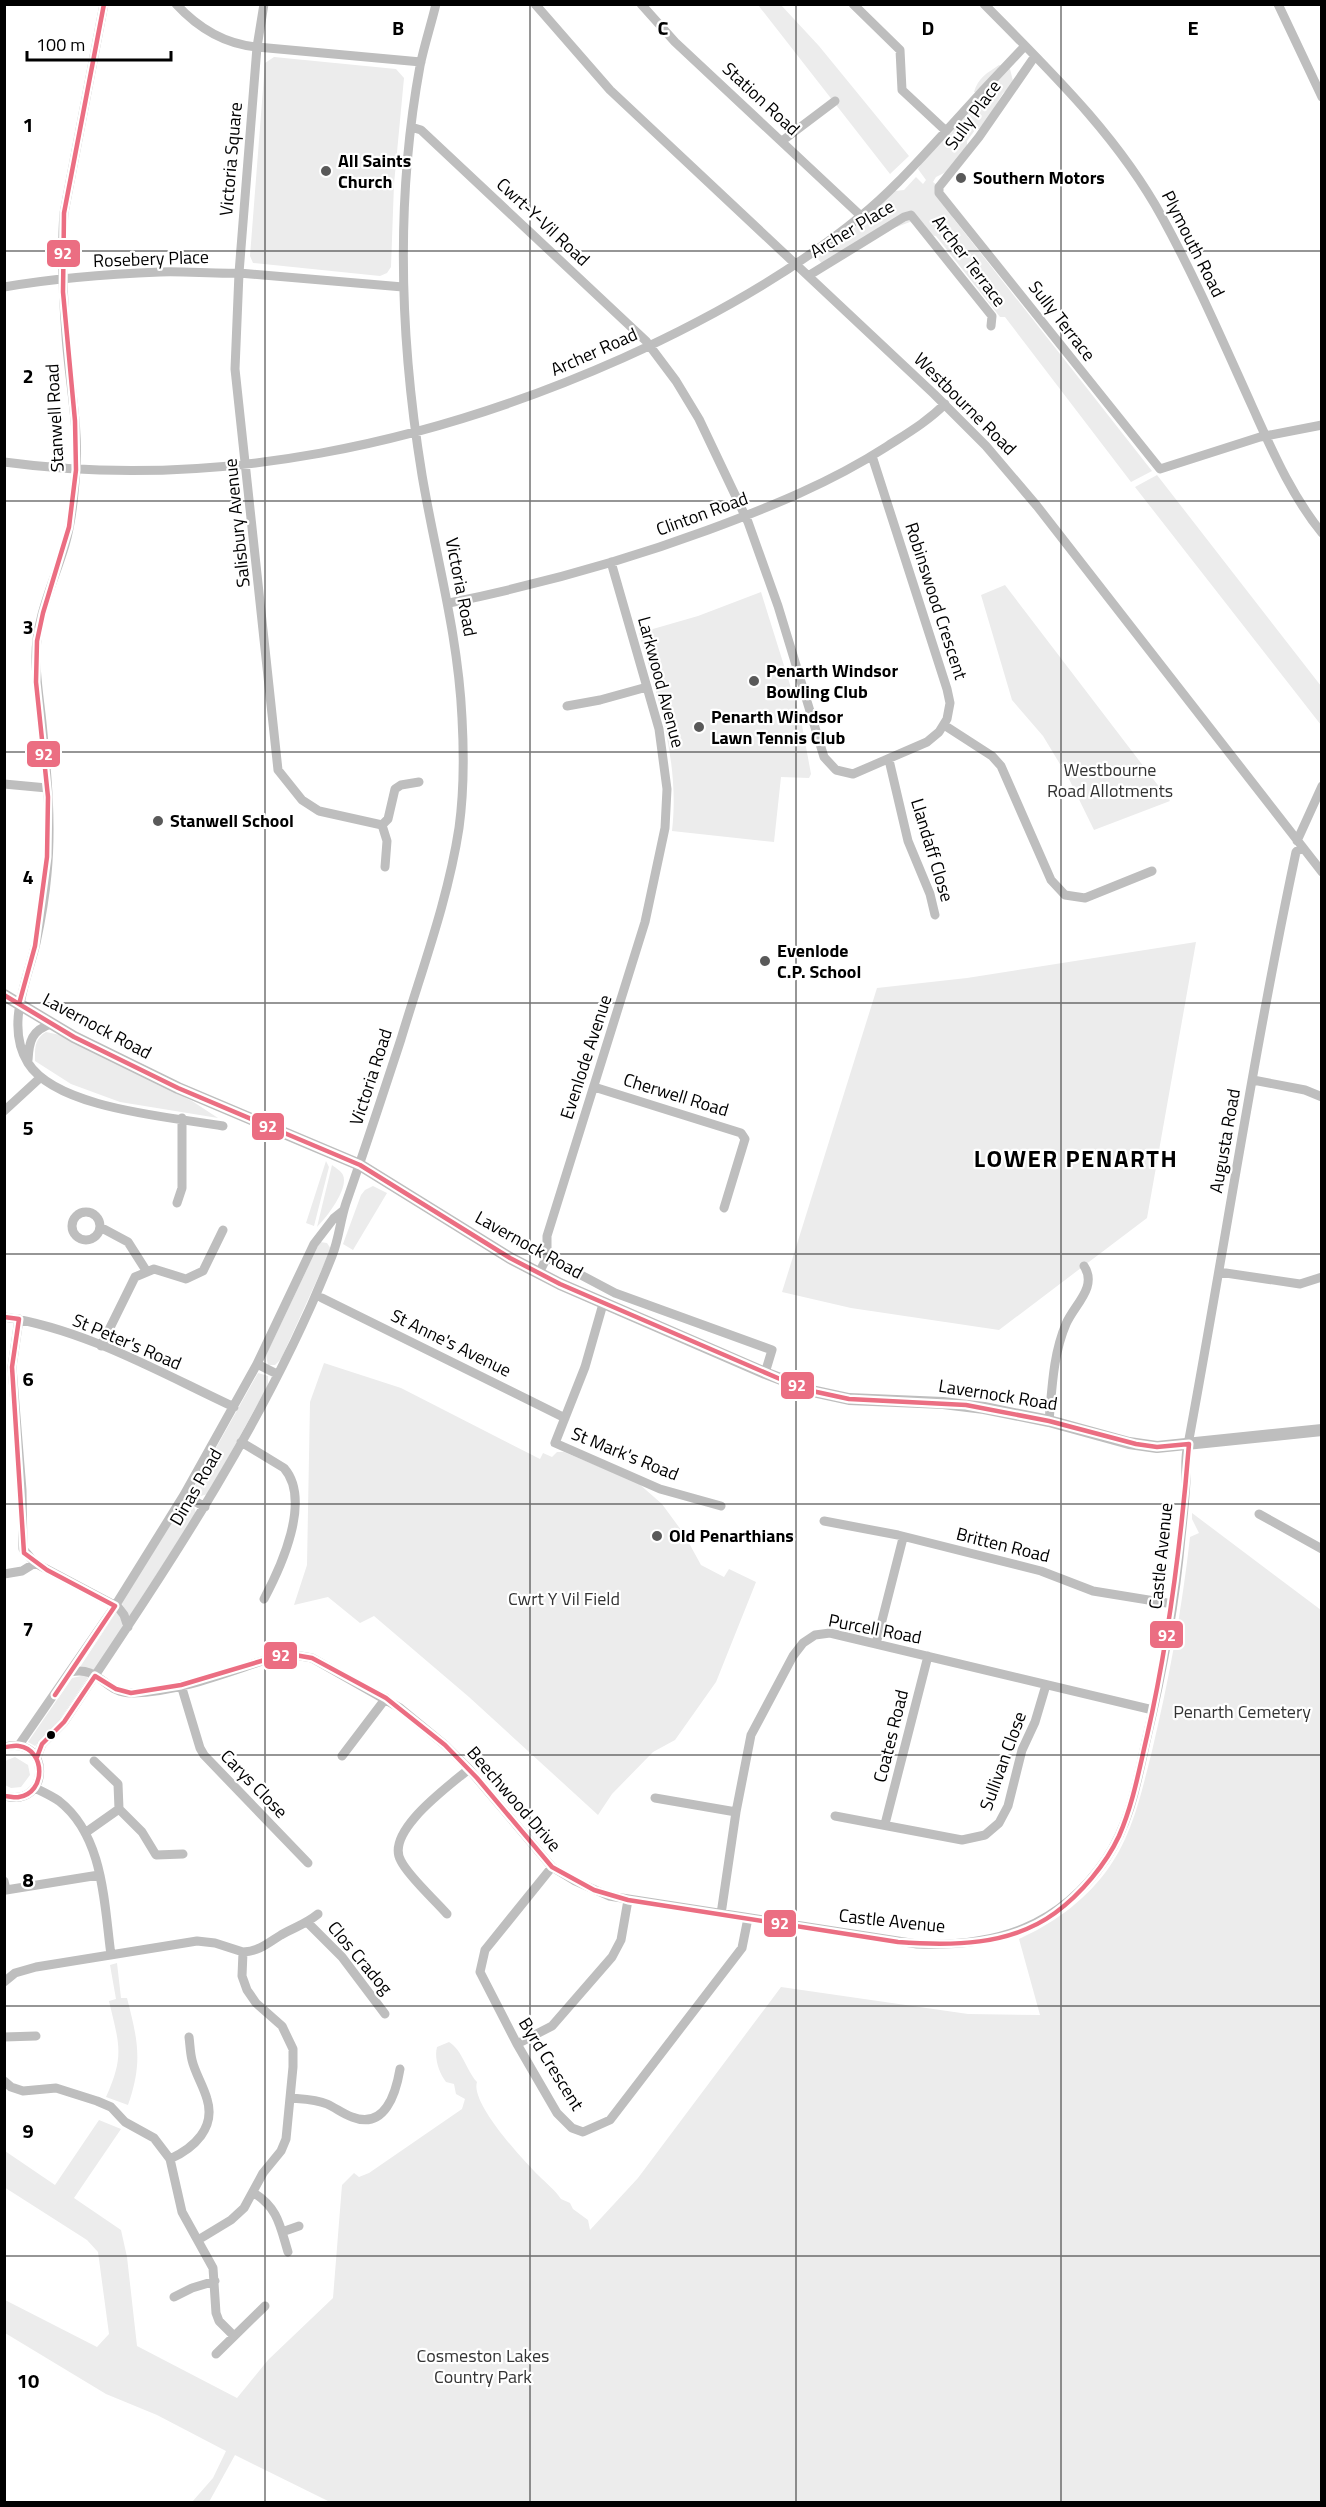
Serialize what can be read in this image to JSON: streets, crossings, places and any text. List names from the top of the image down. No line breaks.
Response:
{"streets":{"main road":["Lavernock Road"],"street":["Station Road","Sully Place","Victoria Square","Cwrt-Y-Vil Road","Archer Place","Plymouth Road","Rosebery Place","Archer Terrace","Sully Terrace","Archer Road","Westbourne Road","Stanwell Road","Clinton Road","Salisbury Avenue","Victoria Road","Robinswood Crescent","Larkwood Avenue","Llandaff Close","Evenlode Avenue","Cherwell Road","Augusta Road","St Peter's Road","St Anne's Avenue","St Mark's Road","Dinas Road","Britten Road","Castle Avenue","Purcell Road","Coates Road","Sullivan Close","Carys Close","Beechwood Drive","Clos Cradog","Byrd Crescent"]},"crossings":[["Station Road","Archer Road"],["Sully Place","Plymouth Road"],["Sully Place","Sully Terrace"],["Victoria Square","Rosebery Place"],["Victoria Square","Salisbury Avenue"],["Cwrt-Y-Vil Road","Archer Road"],["Cwrt-Y-Vil Road","Clinton Road"],["Cwrt-Y-Vil Road","Victoria Road"],["Archer Place","Archer Terrace"],["Archer Place","Westbourne Road"],["Plymouth Road","Sully Terrace"],["Plymouth Road","Archer Road"],["Rosebery Place","Stanwell Road"],["Rosebery Place","Salisbury Avenue"],["Archer Road","Westbourne Road"],["Archer Road","Stanwell Road"],["Archer Road","Salisbury Avenue"],["Archer Road","Victoria Road"],["Westbourne Road","Clinton Road"],["Westbourne Road","Augusta Road"],["Stanwell Road","Lavernock Road"],["Clinton Road","Victoria Road"],["Clinton Road","Robinswood Crescent"],["Clinton Road","Larkwood Avenue"],["Victoria Road","Lavernock Road"],["Victoria Road","Dinas Road"],["Larkwood Avenue","Evenlode Avenue"],["Lavernock Road","Evenlode Avenue"],["Lavernock Road","Augusta Road"],["Lavernock Road","St Mark's Road"],["Lavernock Road","Dinas Road"],["Lavernock Road","Castle Avenue"],["Evenlode Avenue","Cherwell Road"],["Augusta Road","Castle Avenue"],["St Peter's Road","Dinas Road"],["St Anne's Avenue","St Mark's Road"],["Dinas Road","Beechwood Drive"],["Britten Road","Castle Avenue"],["Castle Avenue","Purcell Road"],["Castle Avenue","Beechwood Drive"],["Castle Avenue","Byrd Crescent"],["Purcell Road","Coates Road"],["Purcell Road","Sullivan Close"],["Coates Road","Sullivan Close"],["Carys Close","Beechwood Drive"],["Beechwood Drive","Byrd Crescent"]],"districts":["LOWER PENARTH"],"parks":["Westbourne Road Allotments","Cwrt Y Vil Field","Penarth Cemetery","Cosmeston Lakes Country Park"],"places":["All Saints Church","Southern Motors","Penarth Windsor Bowling Club","Penarth Windsor Lawn Tennis Club","Stanwell School","Evenlode C.P. School","Old Penarthians"],"lines":["transit line 92"],"scale_bar":"100 m","grid":{"columns":["B","C","D","E"],"rows":["1","2","3","4","5","6","7","8","9","10"]}}
